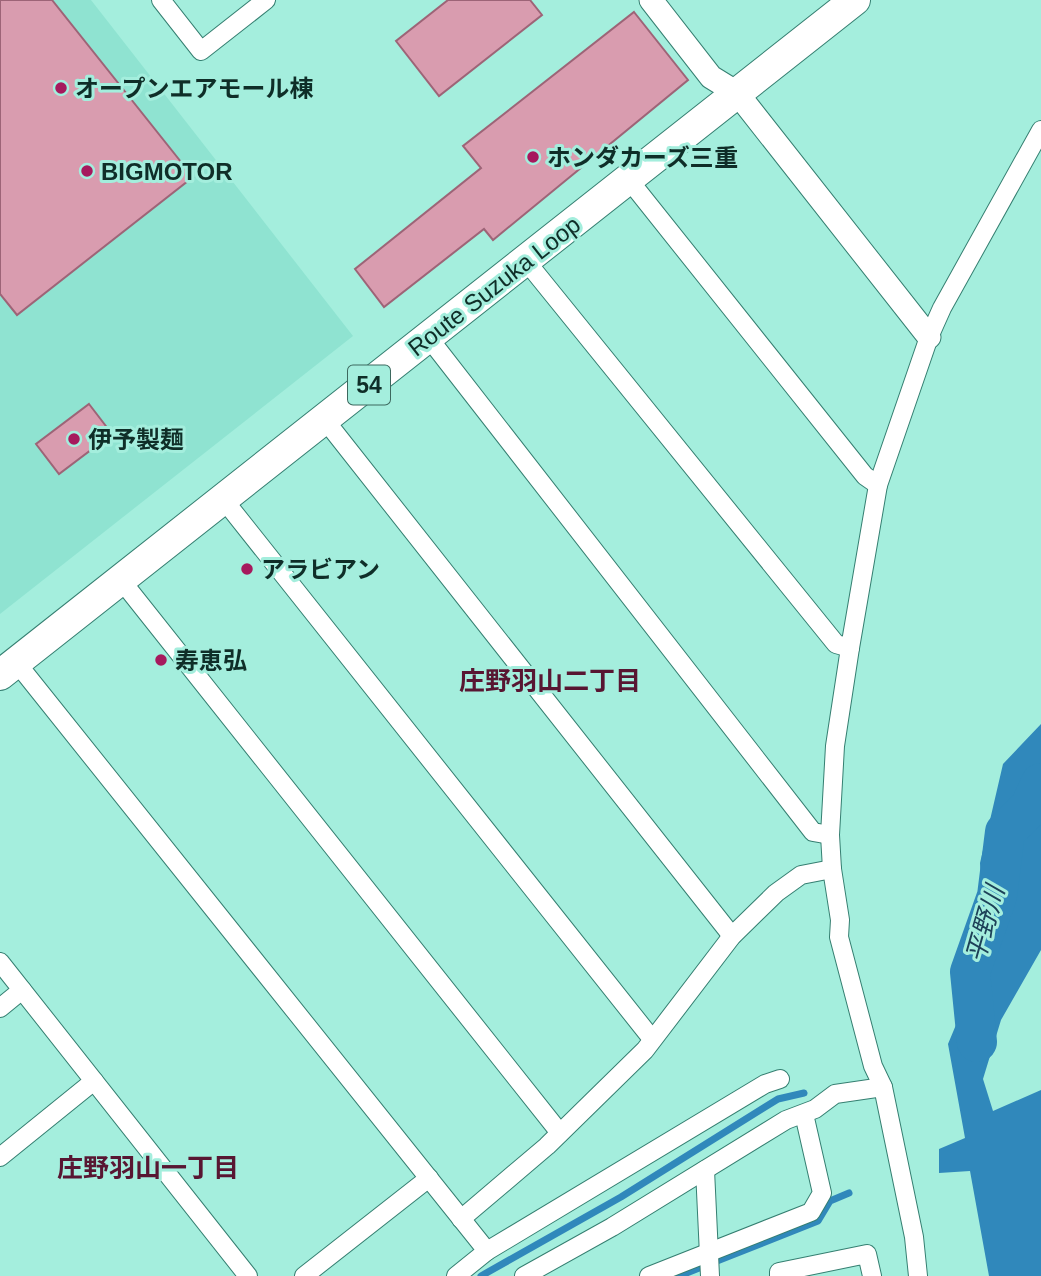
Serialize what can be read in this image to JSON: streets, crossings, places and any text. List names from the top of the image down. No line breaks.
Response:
{"streets":{"main road":["Route Suzuka Loop","54"]},"districts":["庄野羽山二丁目","庄野羽山一丁目"],"water":["平野川"],"places":["オープンエアモール棟","ホンダカーズ三重","BIGMOTOR","伊予製麺","アラビアン","寿恵弘"]}
